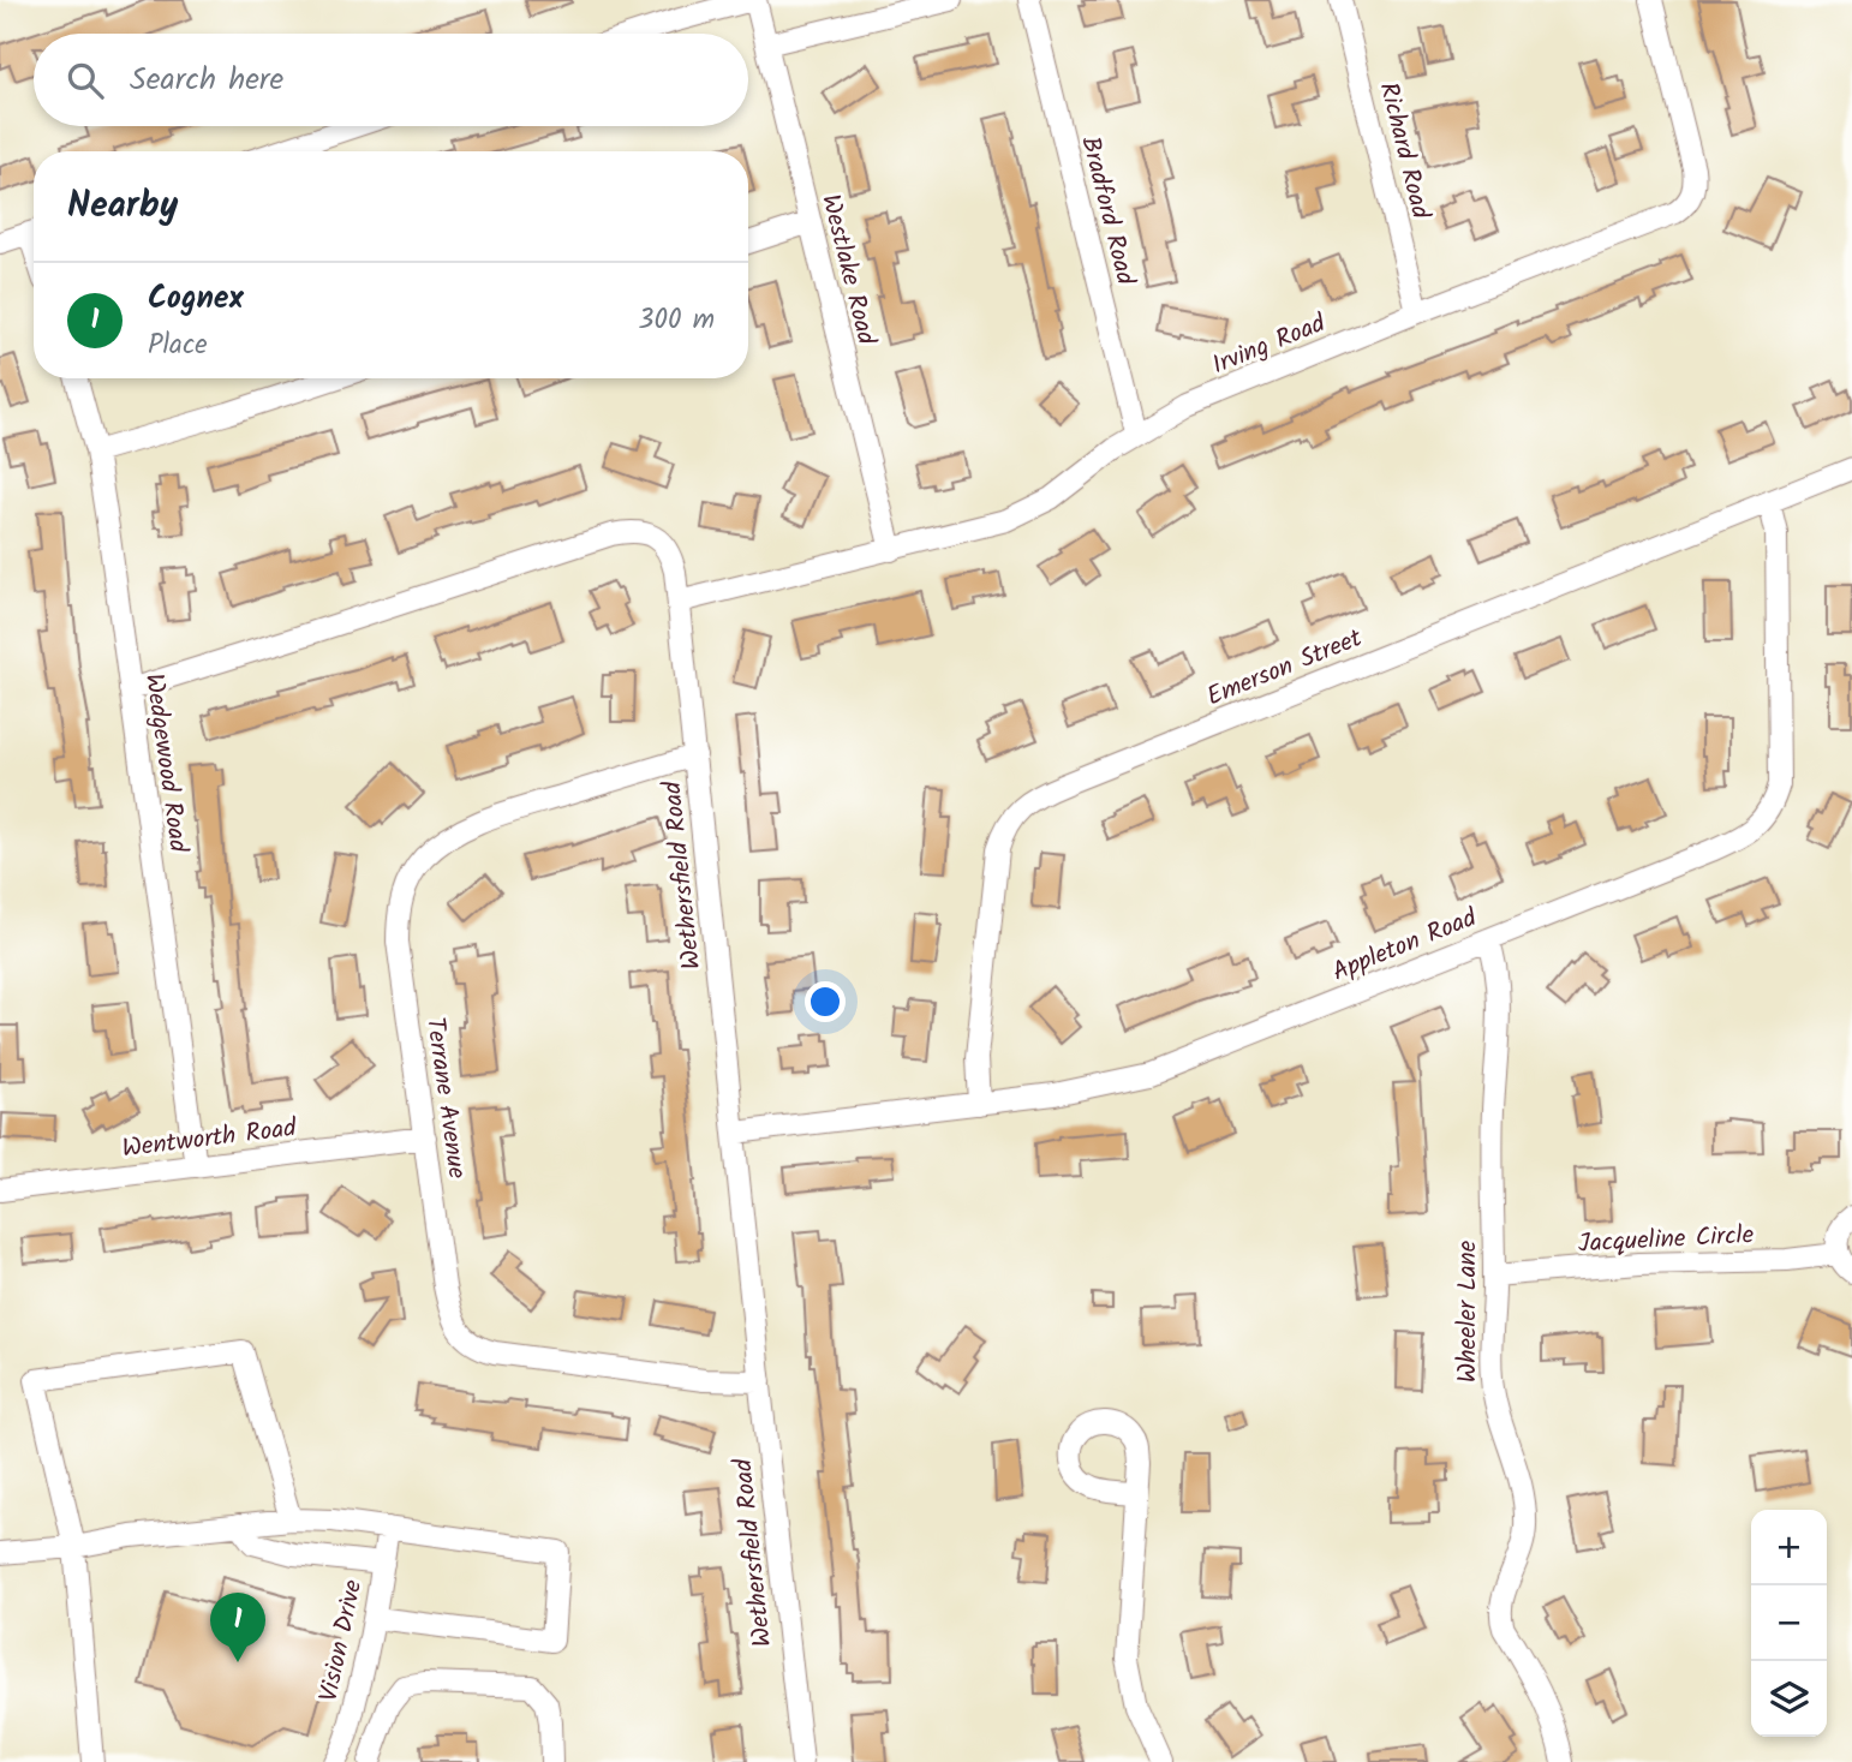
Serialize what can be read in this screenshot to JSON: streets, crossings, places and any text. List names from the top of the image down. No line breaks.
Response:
{"streets":{"street":["Richard Road","Bradford Road","Westlake Road","Irving Road","Emerson Street","Wedgewood Road","Wethersfield Road","Appleton Road","Terrane Avenue","Wentworth Road","Jacqueline Circle","Wheeler Lane","Vision Drive"]},"crossings":[["Richard Road","Irving Road"],["Bradford Road","Irving Road"],["Westlake Road","Irving Road"],["Irving Road","Wethersfield Road"],["Emerson Street","Appleton Road"],["Wedgewood Road","Wethersfield Road"],["Wedgewood Road","Wentworth Road"],["Wethersfield Road","Appleton Road"],["Wethersfield Road","Terrane Avenue"],["Appleton Road","Wheeler Lane"],["Terrane Avenue","Wentworth Road"],["Jacqueline Circle","Wheeler Lane"]],"page":{"search":"Search here","heading":"Nearby","list":[{"mark":"1","name":"Cognex","note":"Place","value":"300 m"}],"map_buttons":["+","−"],"pins":"1"}}
